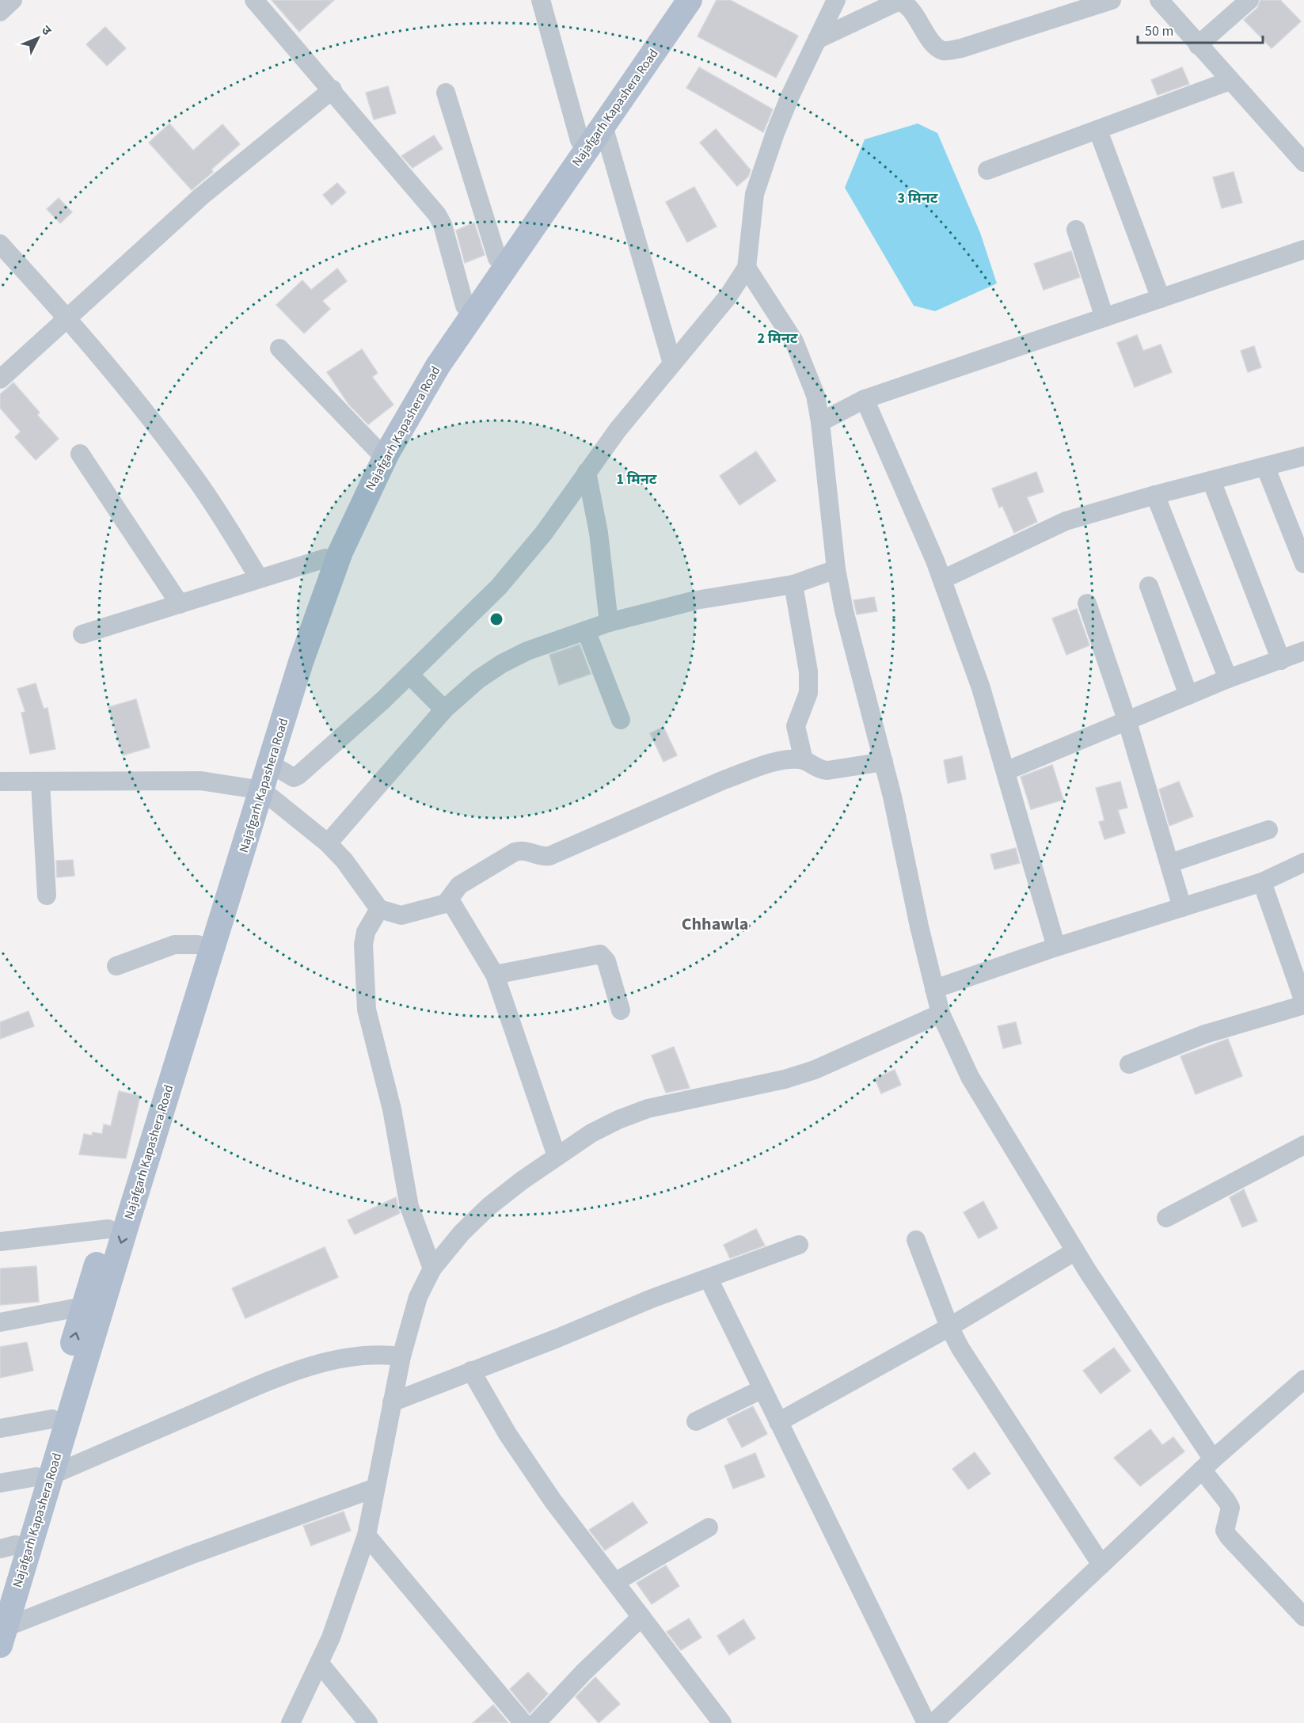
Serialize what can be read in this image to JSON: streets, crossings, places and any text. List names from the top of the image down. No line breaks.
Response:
{"streets":{"main road":["Najafgarh Kapashera Road"]},"districts":["Chhawla"],"scale_bar":"50 m","north":"top right","rings":["3 मिनट","2 मिनट","1 मिनट"]}
